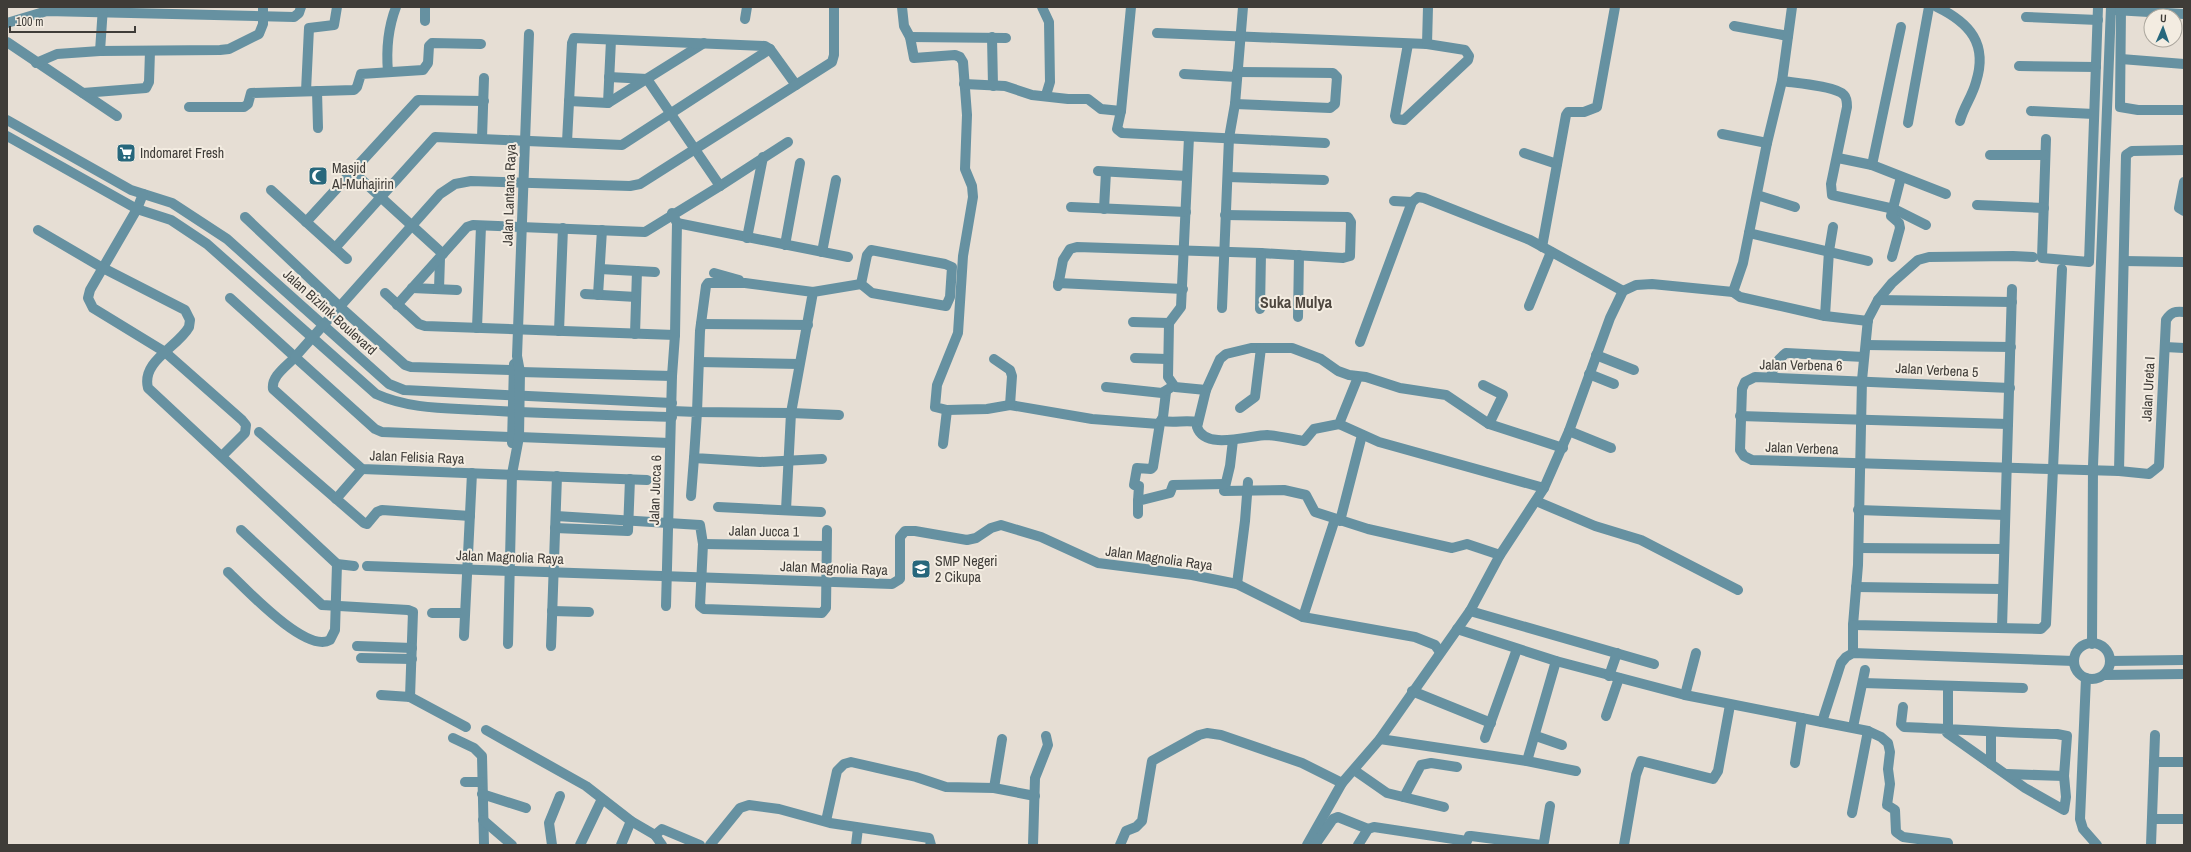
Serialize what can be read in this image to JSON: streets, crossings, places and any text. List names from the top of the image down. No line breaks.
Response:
{"streets":{"street":["Jalan Lantana Raya","Jalan Bizlink Boulevard","Jalan Verbena 6","Jalan Verbena 5","Jalan Ureta I","Jalan Verbena","Jalan Felisia Raya","Jalan Jucca 6","Jalan Jucca 1","Jalan Magnolia Raya"]},"crossings":[["Jalan Lantana Raya","Jalan Bizlink Boulevard"],["Jalan Lantana Raya","Jalan Felisia Raya"],["Jalan Lantana Raya","Jalan Magnolia Raya"],["Jalan Bizlink Boulevard","Jalan Jucca 6"],["Jalan Verbena 6","Jalan Verbena 5"],["Jalan Verbena 6","Jalan Verbena"],["Jalan Ureta I","Jalan Verbena"],["Jalan Jucca 6","Jalan Magnolia Raya"]],"districts":["Suka Mulya"],"places":{"supermarket":["Indomaret Fresh"],"mosque":["Masjid Al-Muhajirin"],"school or university":["SMP Negeri 2 Cikupa"]},"scale_bar":"100 m","north":"top"}
